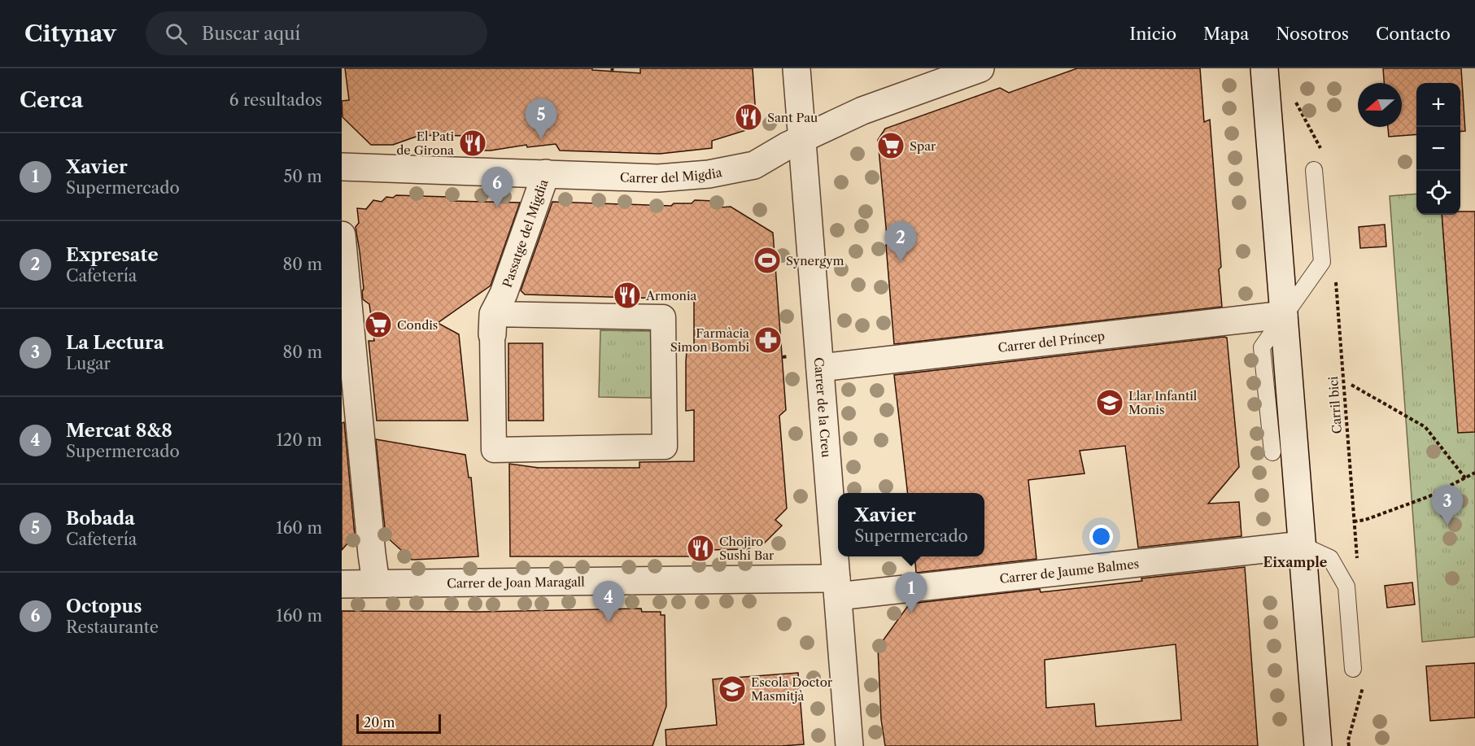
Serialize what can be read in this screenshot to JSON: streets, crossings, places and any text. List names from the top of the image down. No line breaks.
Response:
{"streets":{"street":["Carrer del Migdia","Passatge del Migdia","Carrer del Príncep","Carrer de la Creu","Carrer de Jaume Balmes","Carrer de Joan Maragall"],"path":["Carril bici"]},"crossings":[["Carrer del Migdia","Passatge del Migdia"],["Carrer del Migdia","Carrer de la Creu"],["Carrer del Príncep","Carrer de la Creu"],["Carrer de la Creu","Carrer de Jaume Balmes"],["Carrer de la Creu","Carrer de Joan Maragall"],["Carrer de Jaume Balmes","Carrer de Joan Maragall"]],"districts":["Eixample"],"places":{"restaurant":["Sant Pau","El Pati de Girona","Armonia","Chojiro Sushi Bar"],"supermarket":["Spar","Condis"],"sports":["Synergym"],"pharmacy":["Farmàcia Simon Bombi"],"school or university":["Llar Infantil Monis","Escola Doctor Masmitjà"]},"scale_bar":"20 m","north":"left","page":{"header":"Citynav","search":"Buscar aquí","nav":["Inicio","Mapa","Nosotros","Contacto"],"heading":["Cerca","6 resultados"],"map_buttons":["+","−"],"pins":["5","6","2","3","1","4"],"list":[{"mark":"1","name":"Xavier","note":"Supermercado","value":"50 m"},{"mark":"2","name":"Expresate","note":"Cafetería","value":"80 m"},{"mark":"3","name":"La Lectura","note":"Lugar","value":"80 m"},{"mark":"4","name":"Mercat 8&8","note":"Supermercado","value":"120 m"},{"mark":"5","name":"Bobada","note":"Cafetería","value":"160 m"},{"mark":"6","name":"Octopus","note":"Restaurante","value":"160 m"}],"popup":["Xavier","Supermercado"],"scale":"20 m"}}
